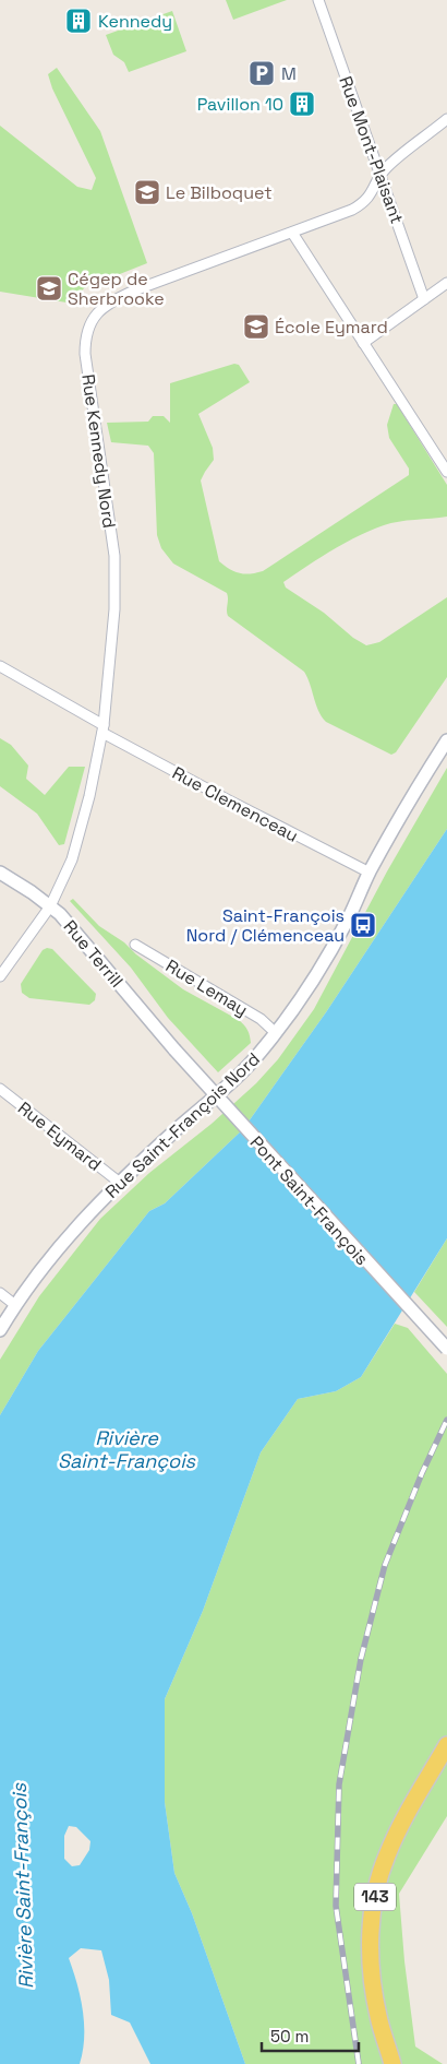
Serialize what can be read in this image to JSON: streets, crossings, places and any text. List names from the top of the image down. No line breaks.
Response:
{"streets":{"main road":["143"],"street":["Rue Mont-Plaisant","Rue Kennedy Nord","Rue Clemenceau","Rue Terrill","Rue Lemay","Rue Saint-François Nord","Rue Eymard","Pont Saint-François"]},"crossings":[["Rue Mont-Plaisant","Rue Kennedy Nord"],["Rue Kennedy Nord","Rue Clemenceau"],["Rue Kennedy Nord","Rue Terrill"],["Rue Clemenceau","Rue Saint-François Nord"],["Rue Terrill","Pont Saint-François"],["Rue Lemay","Rue Saint-François Nord"],["Rue Saint-François Nord","Rue Eymard"]],"water":["Rivière Saint-François"],"places":{"building":["Kennedy","Pavillon 10"],"parking":["M"],"school or university":["Le Bilboquet","Cégep de Sherbrooke","École Eymard"],"bus stop":["Saint-François Nord / Clémenceau"]},"scale_bar":"50 m"}
